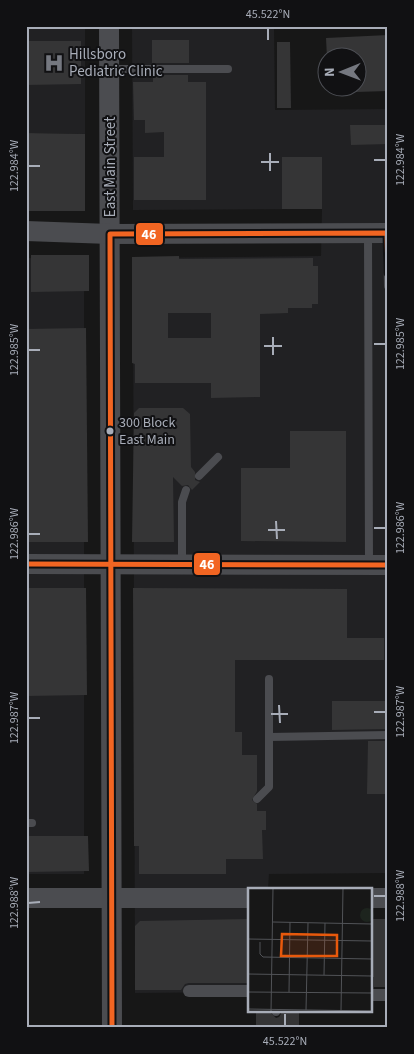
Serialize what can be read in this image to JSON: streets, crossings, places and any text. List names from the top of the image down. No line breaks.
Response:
{"streets":{"street":["East Main Street"]},"places":{"hospital":["Hillsboro Pediatric Clinic"],"other":["300 Block East Main"]},"lines":["transit line 46"],"north":"left","coordinates":["45.522°N","122.984°W","122.985°W","122.986°W","122.987°W","122.988°W"]}
